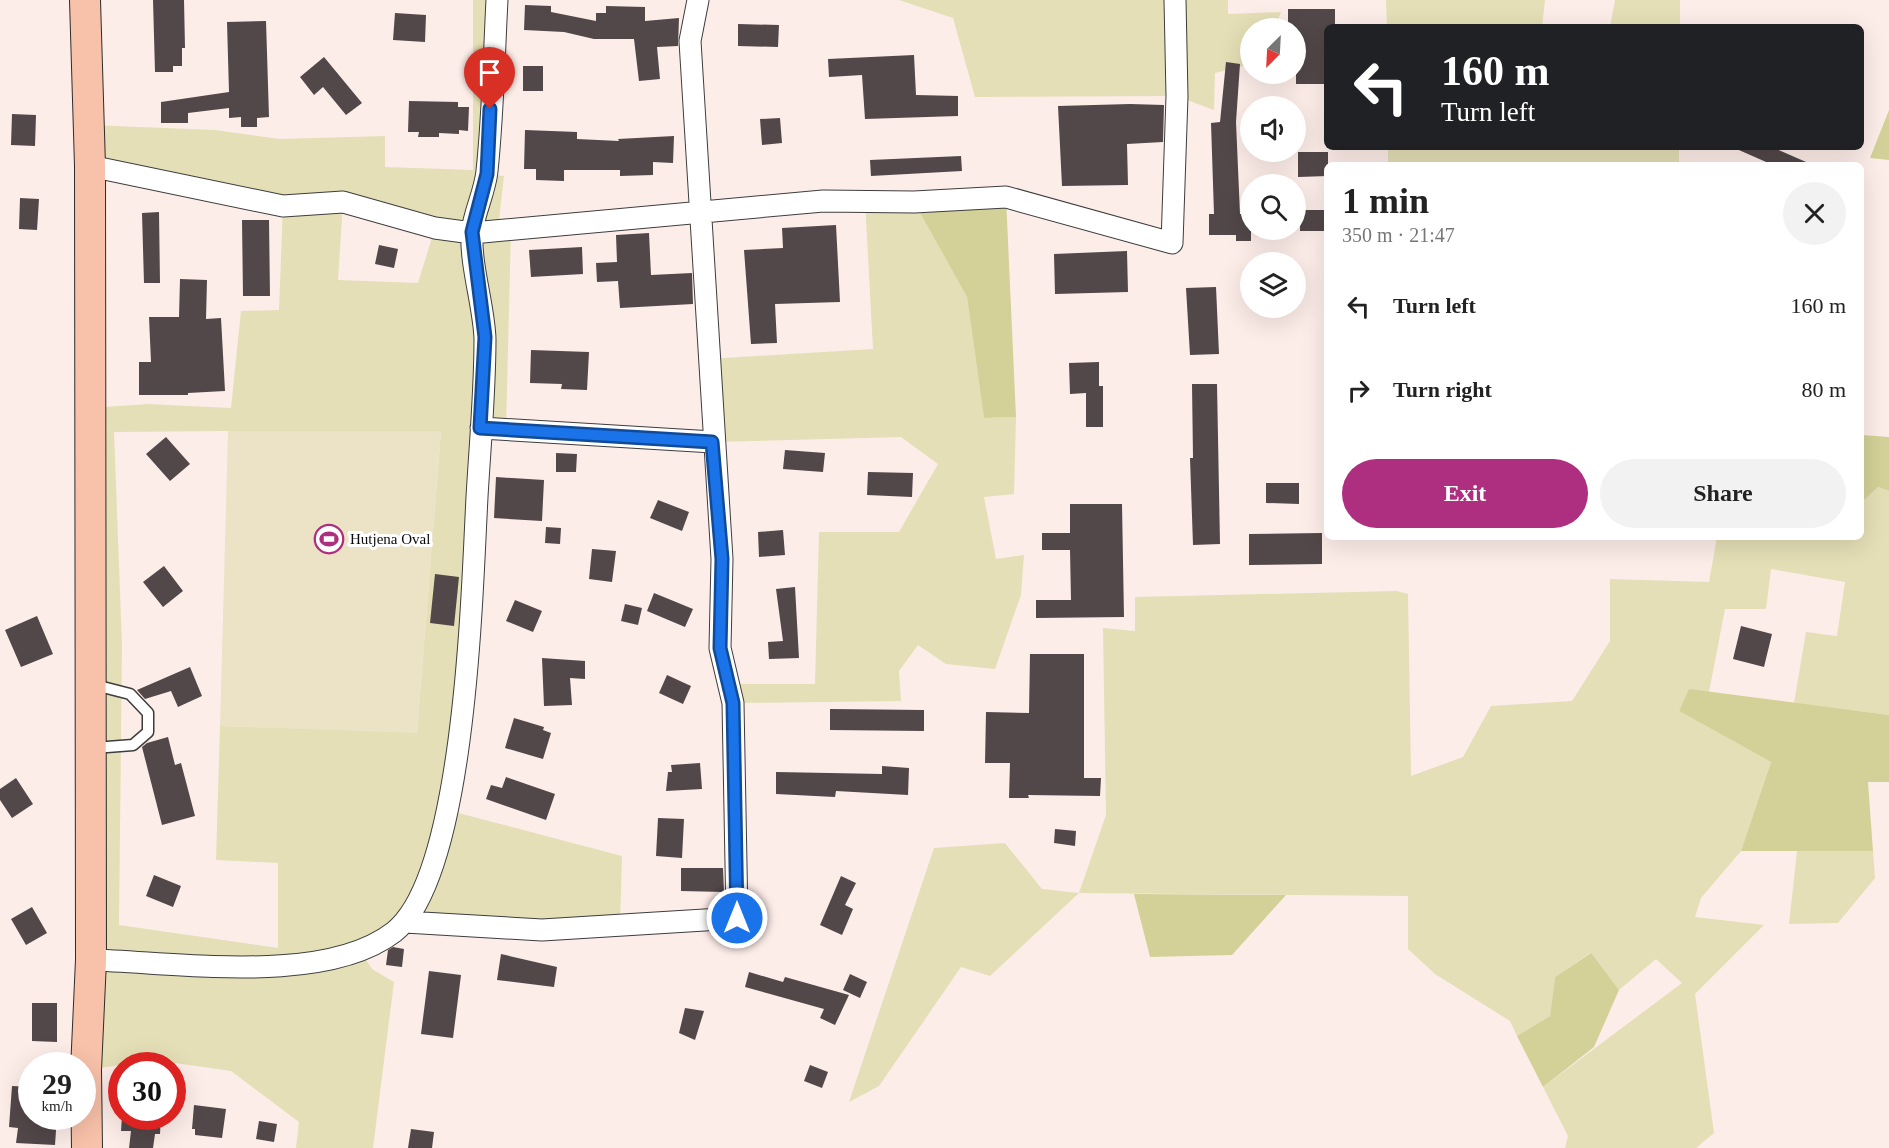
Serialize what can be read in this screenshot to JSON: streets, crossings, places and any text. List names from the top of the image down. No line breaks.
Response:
{"places":{"sports":["Hutjena Oval"]},"north":"bottom left","page":{"turn":["160 m","Turn left"],"heading":["1 min","350 m · 21:47"],"list":[{"name":"Turn left","value":"160 m"},{"name":"Turn right","value":"80 m"}],"buttons":["Exit","Share"],"speed":"29 km/h","limit":"30"}}
